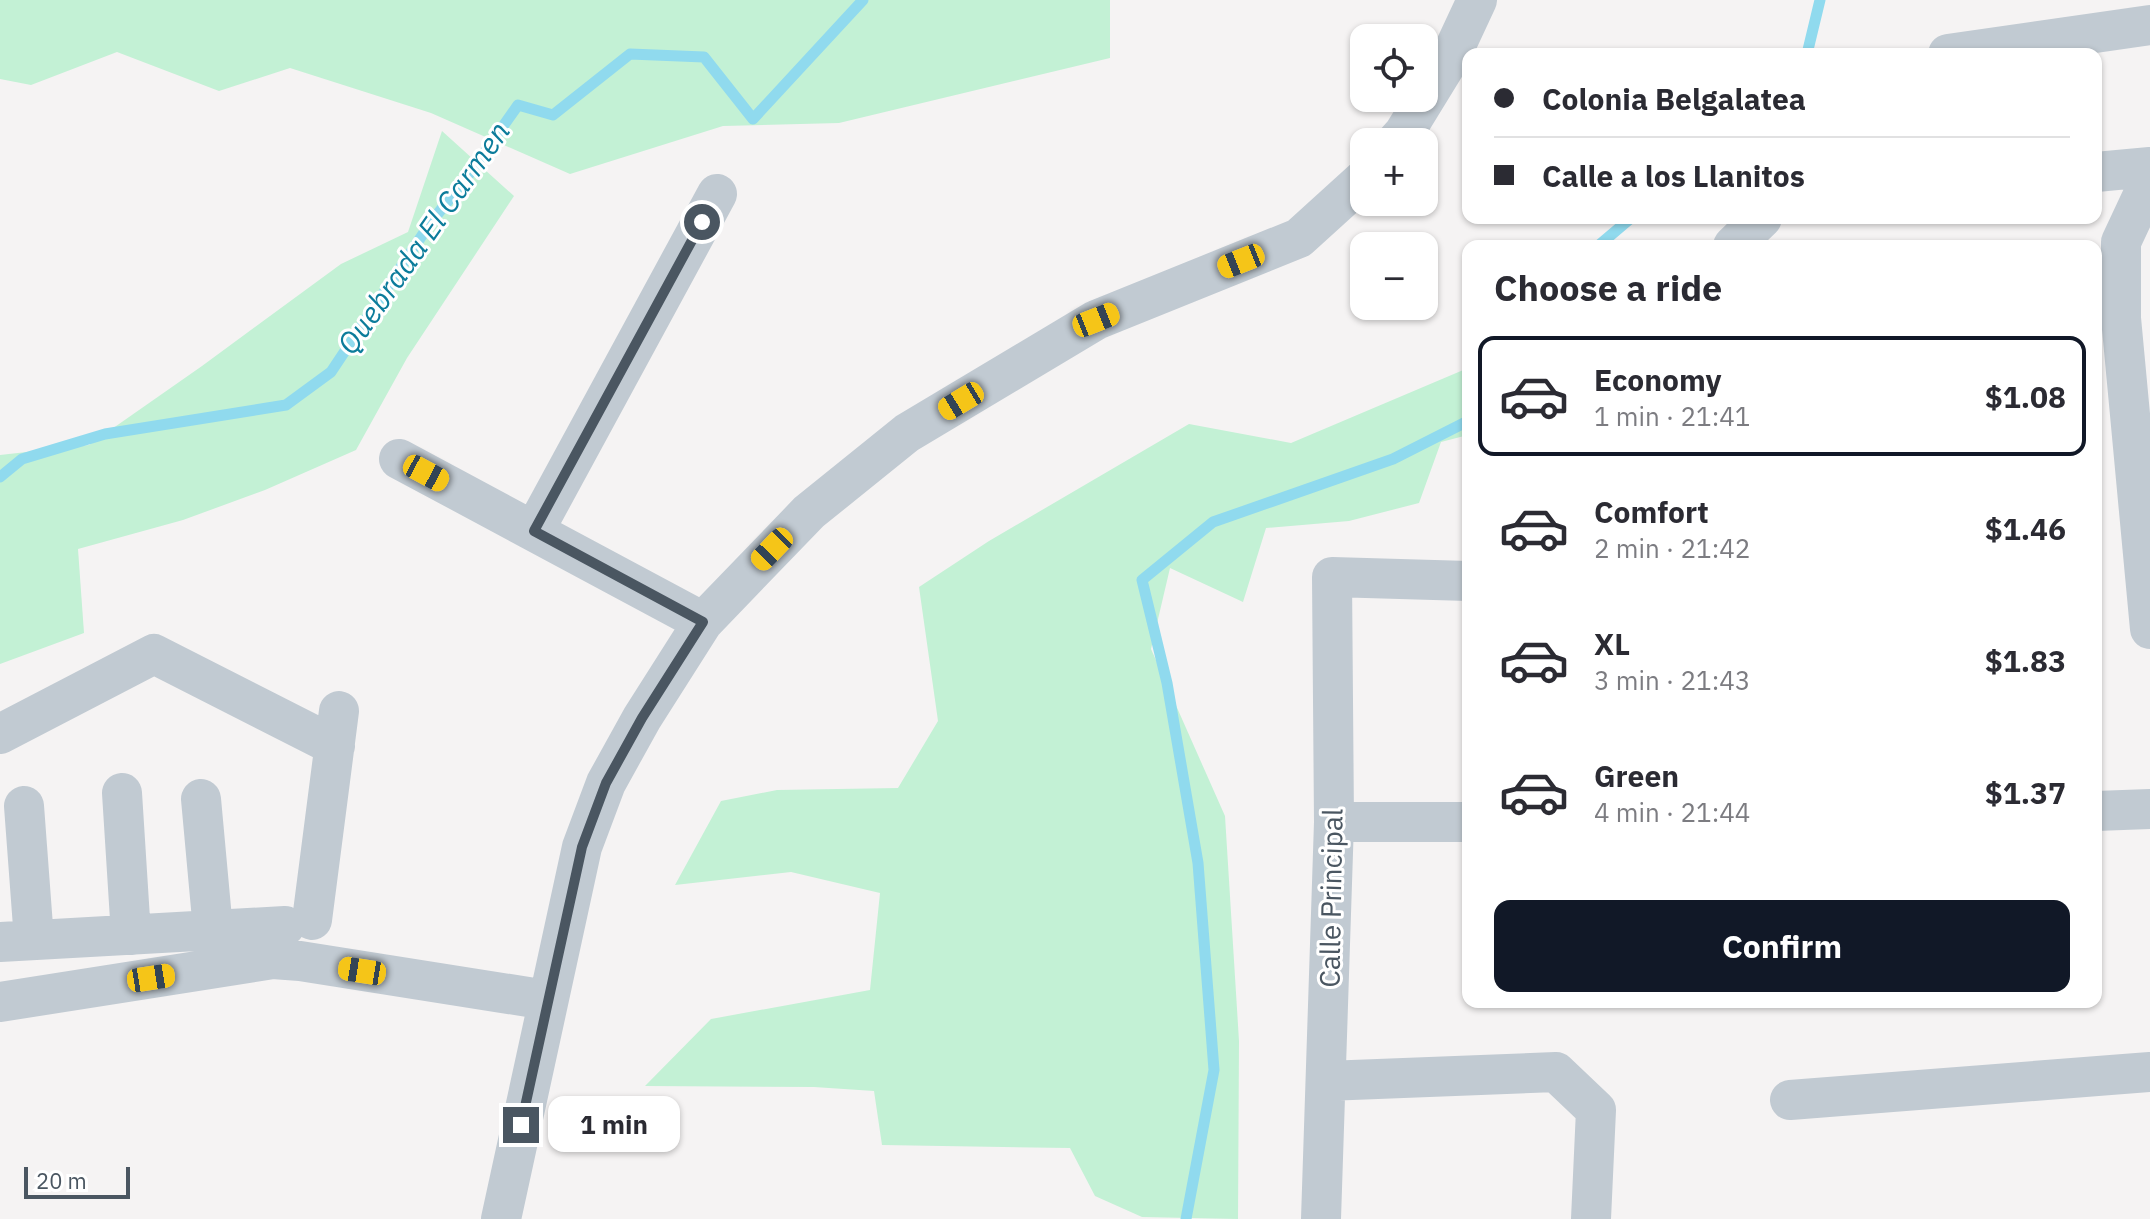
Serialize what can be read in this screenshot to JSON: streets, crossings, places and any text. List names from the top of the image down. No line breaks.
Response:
{"streets":{"street":["Calle Principal"]},"water":["Quebrada El Carmen"],"scale_bar":"20 m","page":{"map_buttons":["+","−"],"banner":["Colonia Belgalatea","Calle a los Llanitos"],"heading":"Choose a ride","list":[{"name":"Economy","note":"1 min · 21:41","value":"$1.08"},{"name":"Comfort","note":"2 min · 21:42","value":"$1.46"},{"name":"XL","note":"3 min · 21:43","value":"$1.83"},{"name":"Green","note":"4 min · 21:44","value":"$1.37"}],"buttons":"Confirm","bubble":"1 min","scale":"20 m"}}
